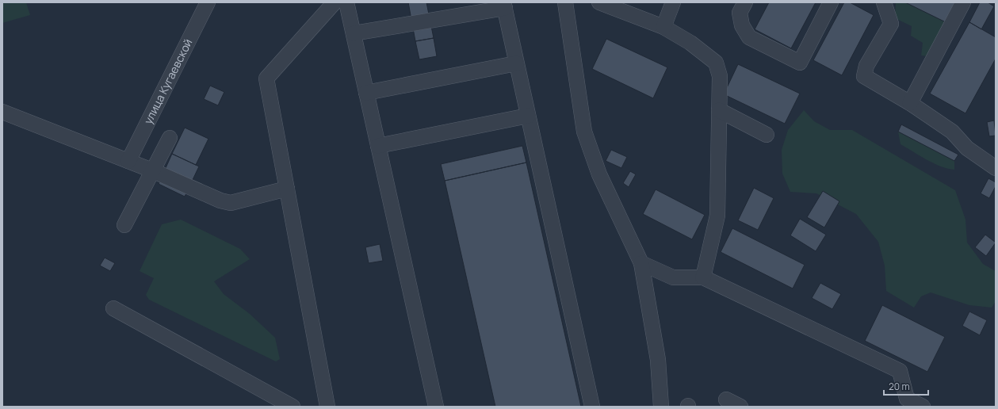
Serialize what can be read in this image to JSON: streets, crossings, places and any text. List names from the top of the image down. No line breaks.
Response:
{"streets":{"street":["улица Кугаевской"]},"scale_bar":"20 m"}
